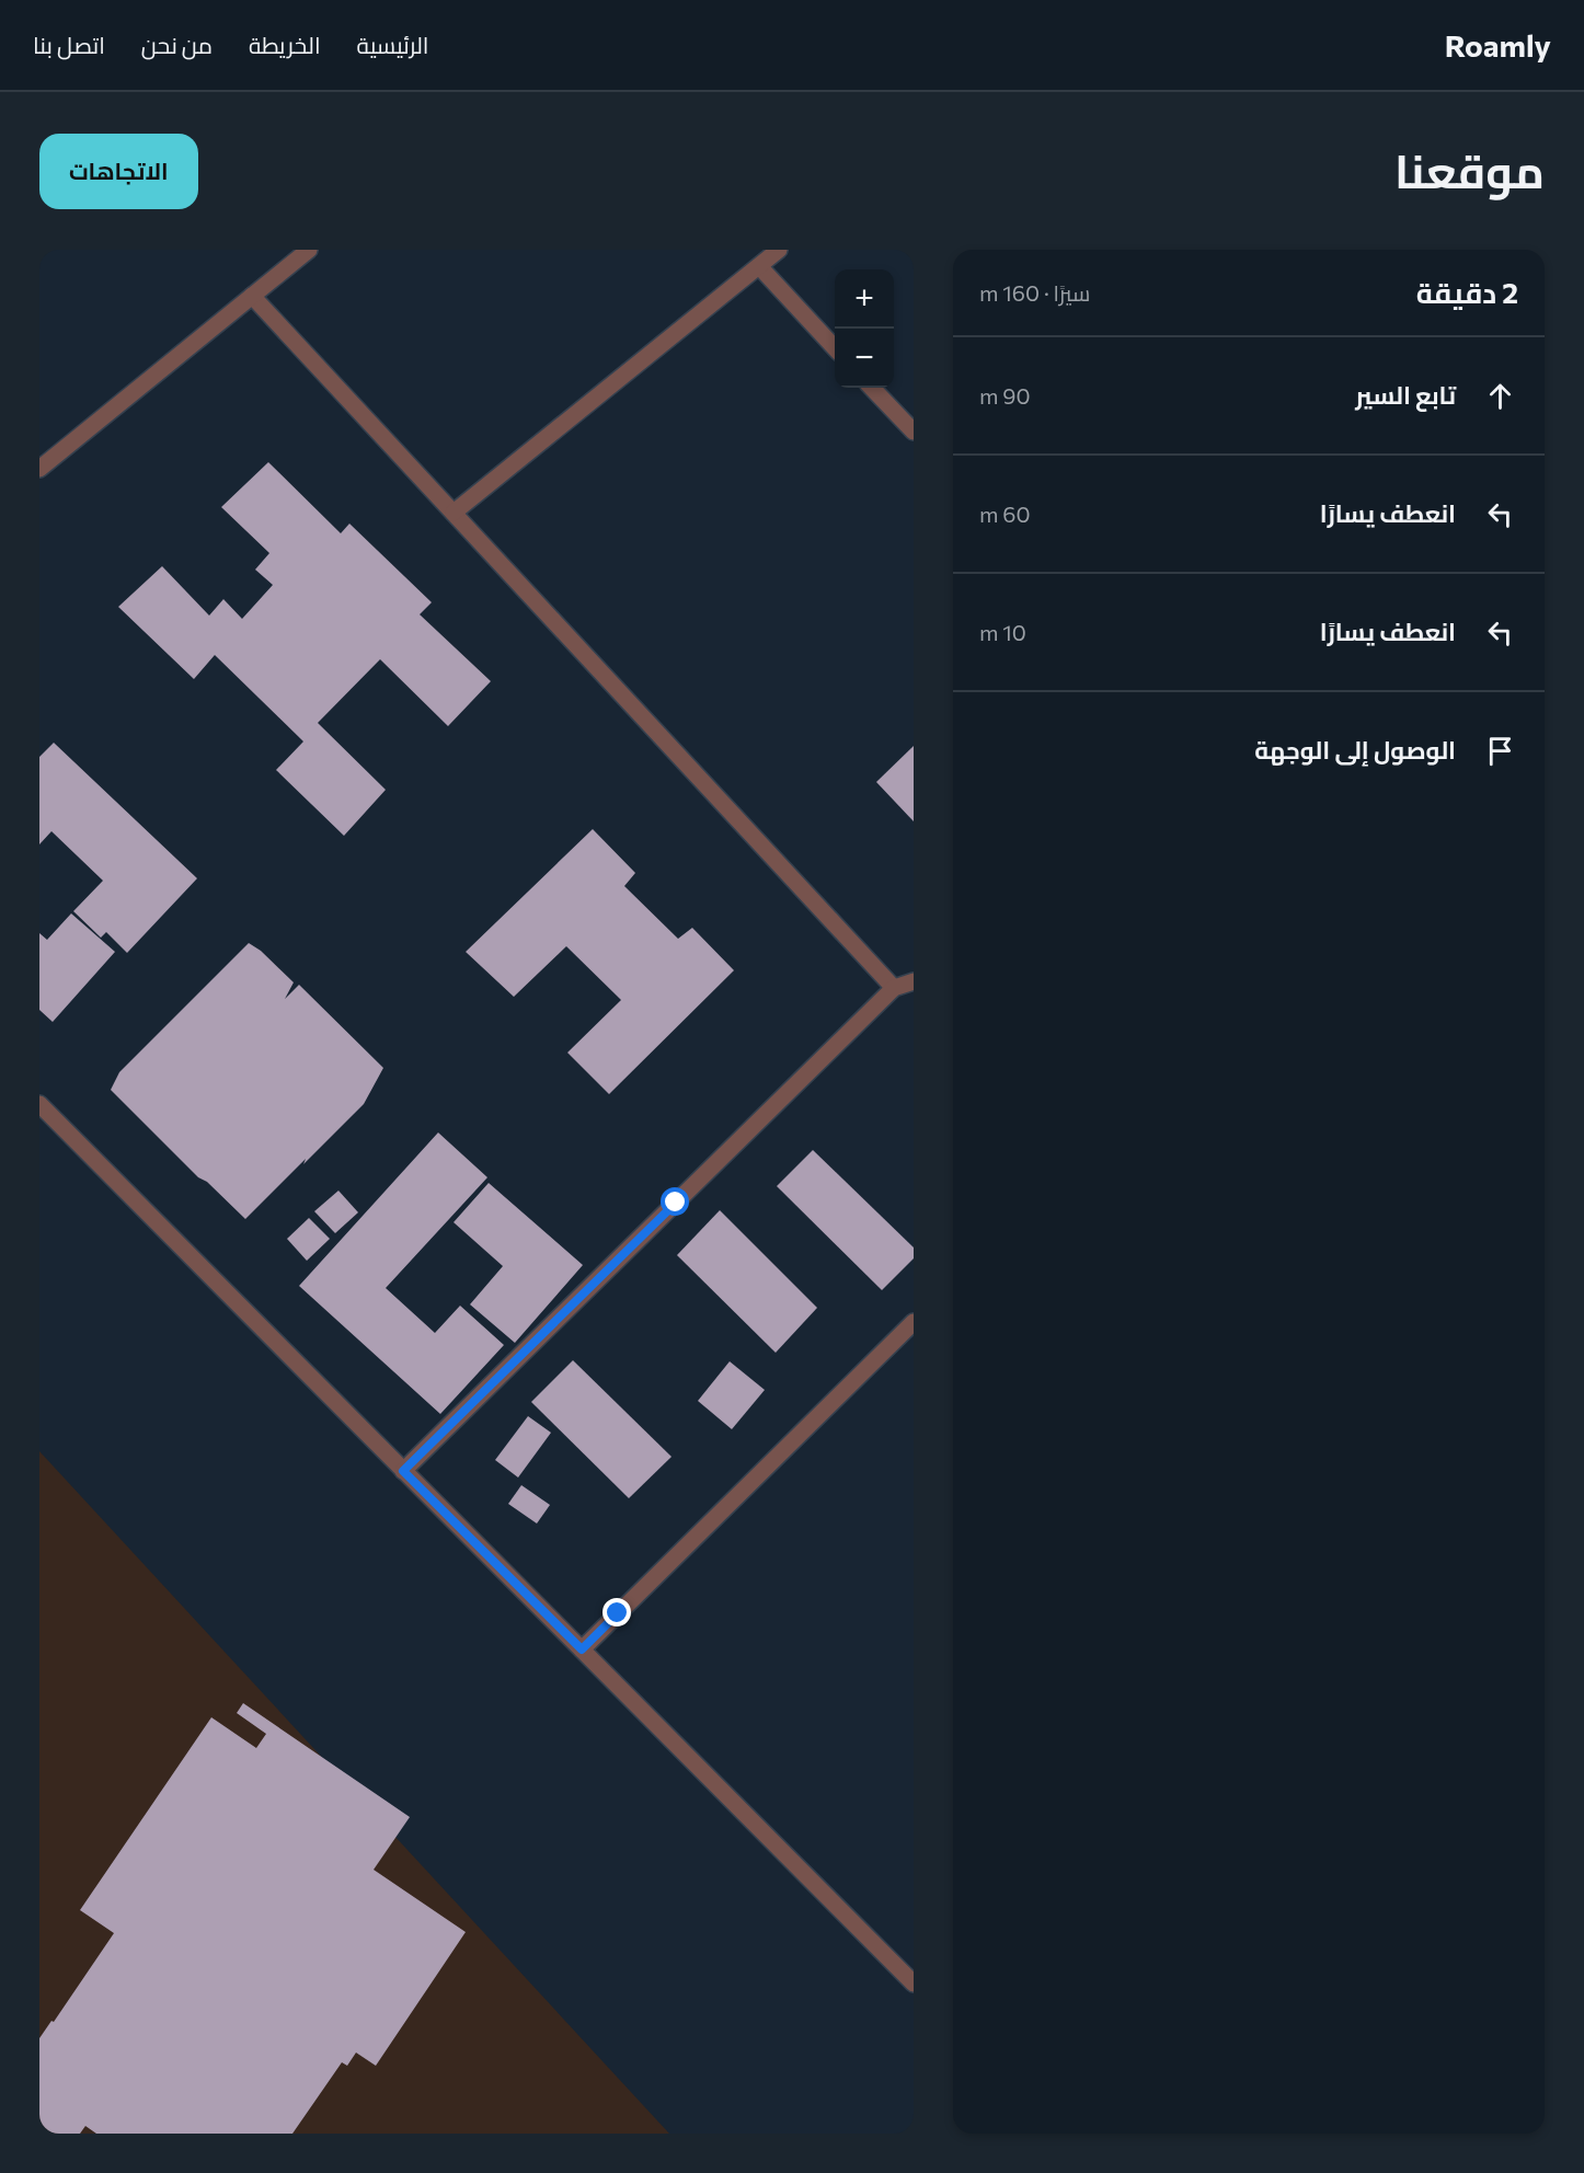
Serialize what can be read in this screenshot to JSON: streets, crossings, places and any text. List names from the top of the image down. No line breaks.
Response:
{"page":{"header":"Roamly","nav":["الرئيسية","الخريطة","من نحن","اتصل بنا"],"title":"موقعنا","buttons":"الاتجاهات","heading":["2 دقيقة","سيرًا · 160 m"],"map_buttons":["+","−"],"list":[["تابع السير","90 m"],["انعطف يسارًا","60 m"],["انعطف يسارًا","10 m"],"الوصول إلى الوجهة"]}}
